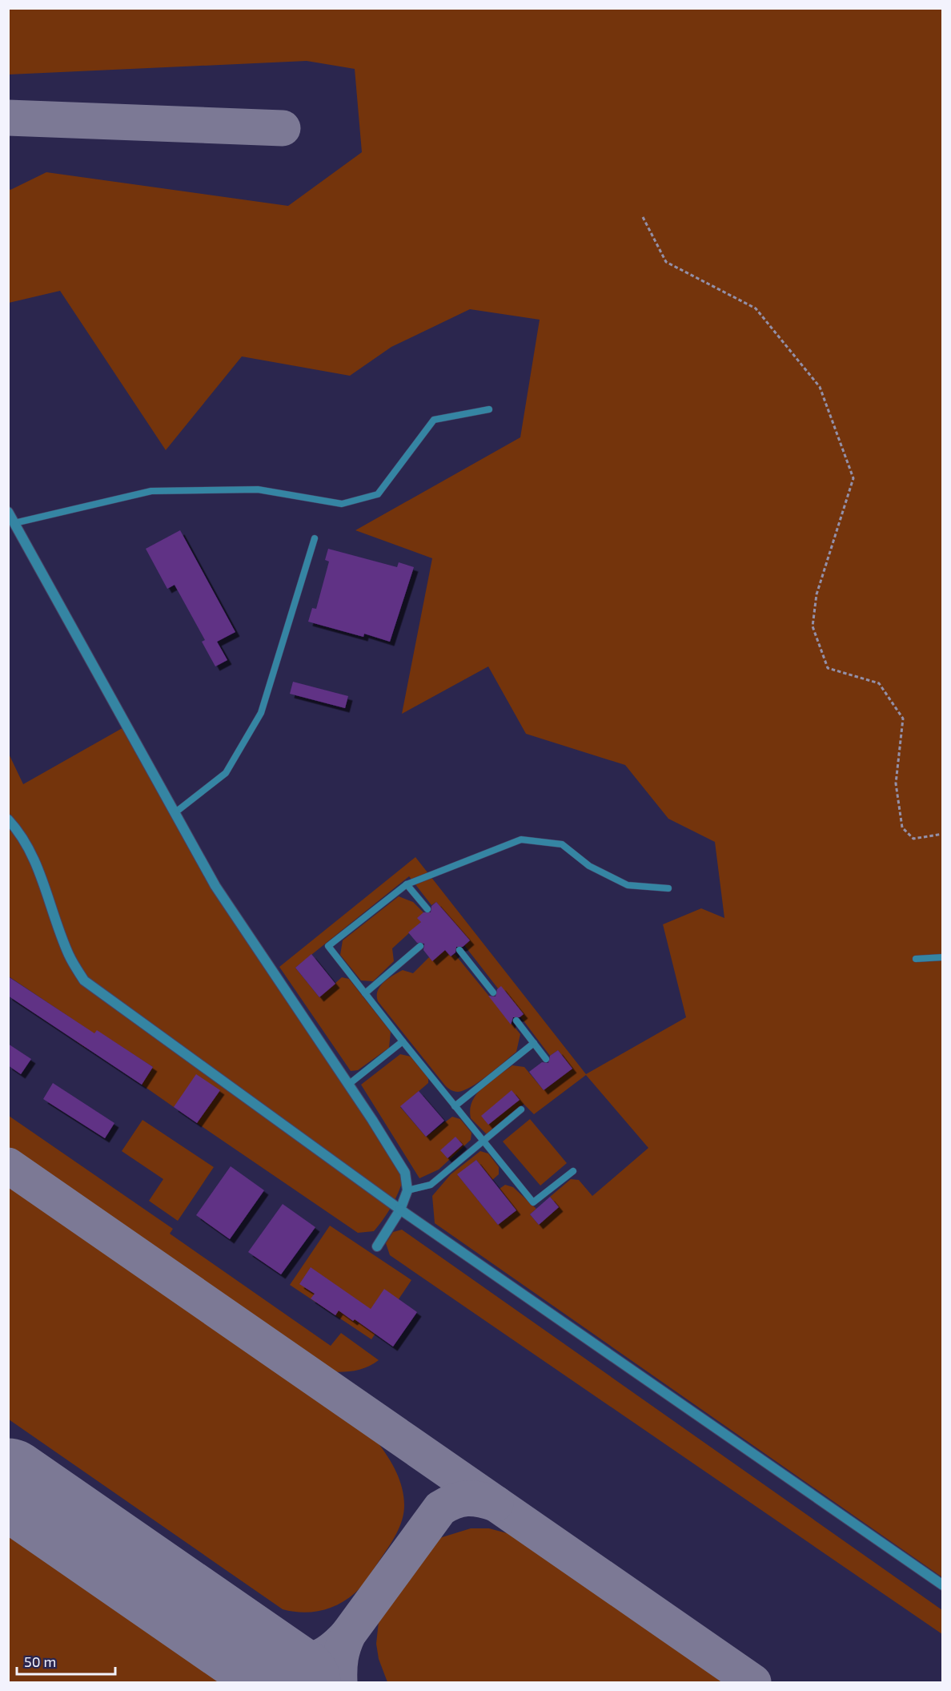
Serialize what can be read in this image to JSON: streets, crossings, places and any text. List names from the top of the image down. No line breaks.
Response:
{"scale_bar":"50 m"}
